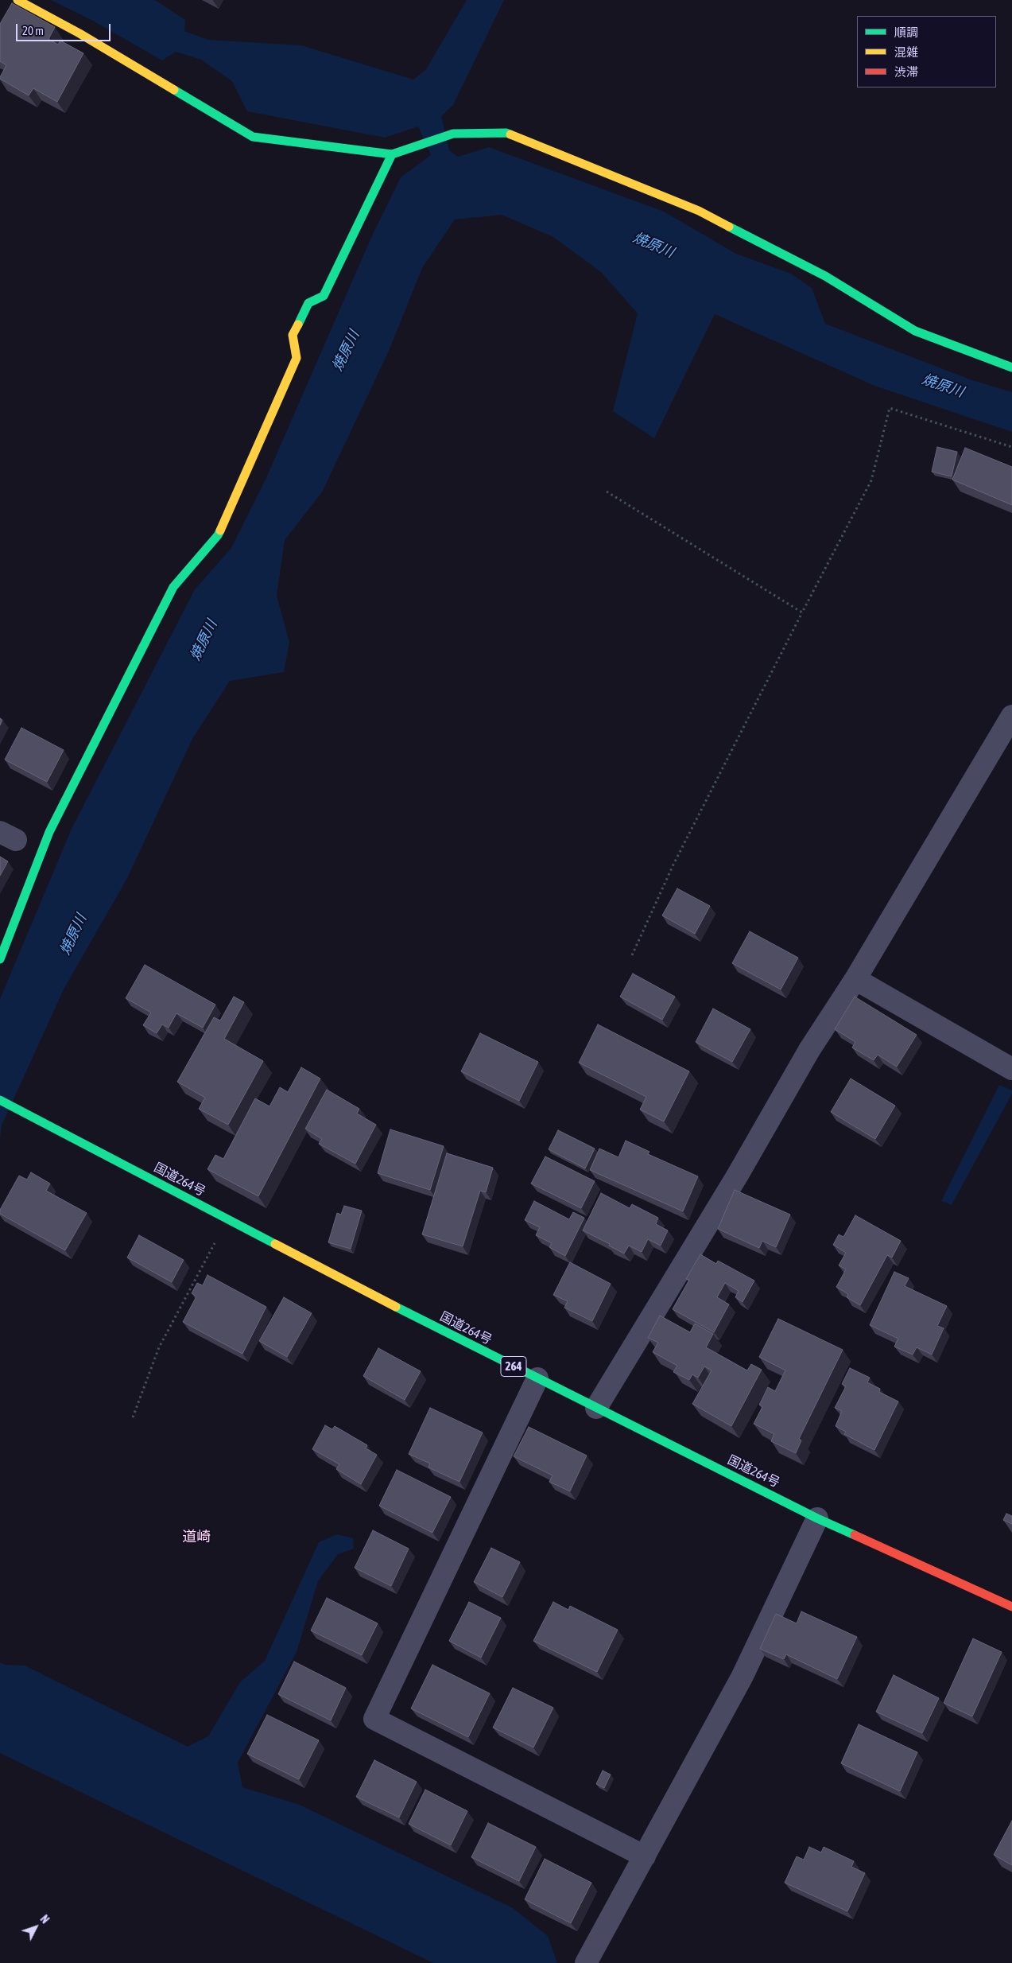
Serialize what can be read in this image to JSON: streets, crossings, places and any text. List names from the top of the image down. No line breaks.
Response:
{"streets":{"main road":["国道264号","264"]},"districts":["道崎"],"water":["焼原川"],"legend":["順調","混雑","渋滞"],"scale_bar":"20 m","north":"top right"}
